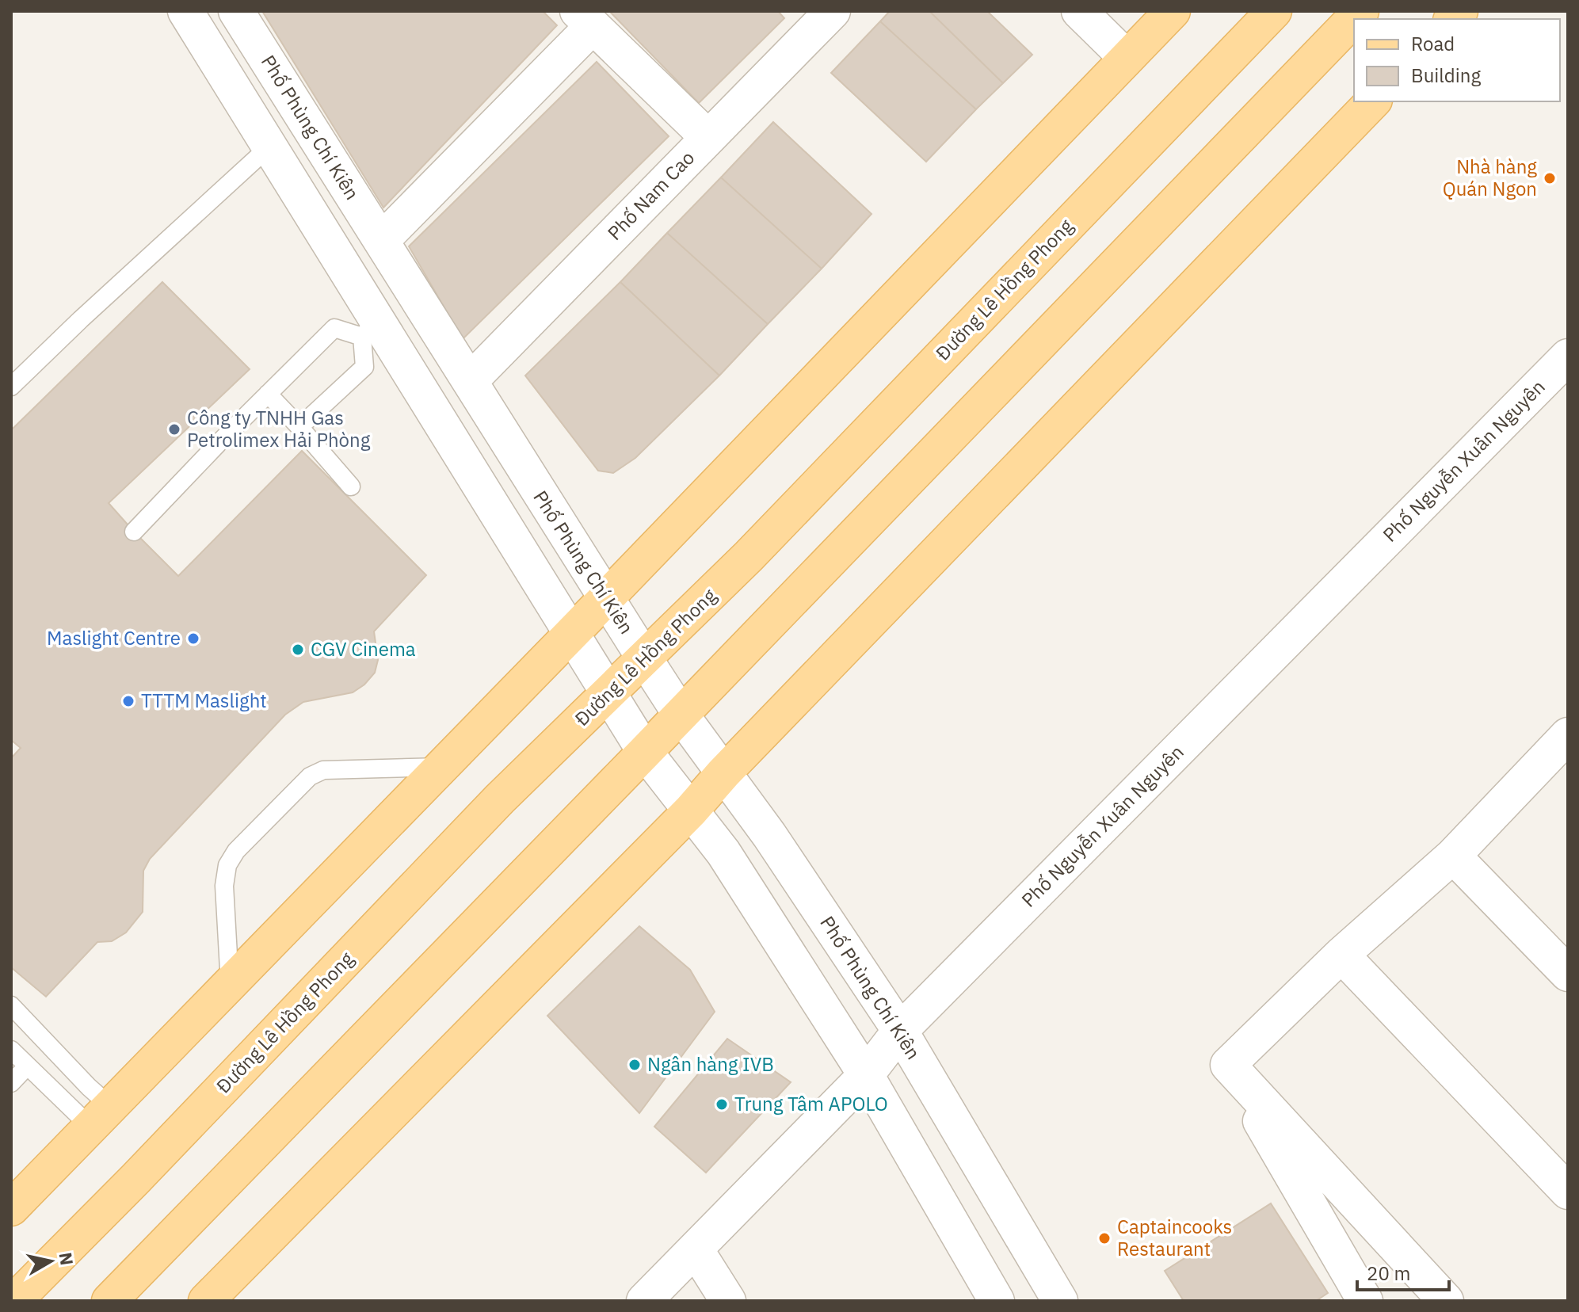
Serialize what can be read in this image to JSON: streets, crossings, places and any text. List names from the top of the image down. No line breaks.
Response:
{"streets":{"main road":["Đường Lê Hồng Phong"],"street":["Phố Phùng Chí Kiên","Phố Nam Cao","Phố Nguyễn Xuân Nguyên"]},"crossings":[["Phố Phùng Chí Kiên","Phố Nam Cao"],["Phố Phùng Chí Kiên","Đường Lê Hồng Phong"],["Phố Phùng Chí Kiên","Phố Nguyễn Xuân Nguyên"]],"places":["Nhà hàng Quán Ngon","Công ty TNHH Gas Petrolimex Hải Phòng","Maslight Centre","CGV Cinema","TTTM Maslight","Ngân hàng IVB","Trung Tâm APOLO","Captaincooks Restaurant"],"legend":["Road","Building"],"scale_bar":"20 m","north":"right"}
